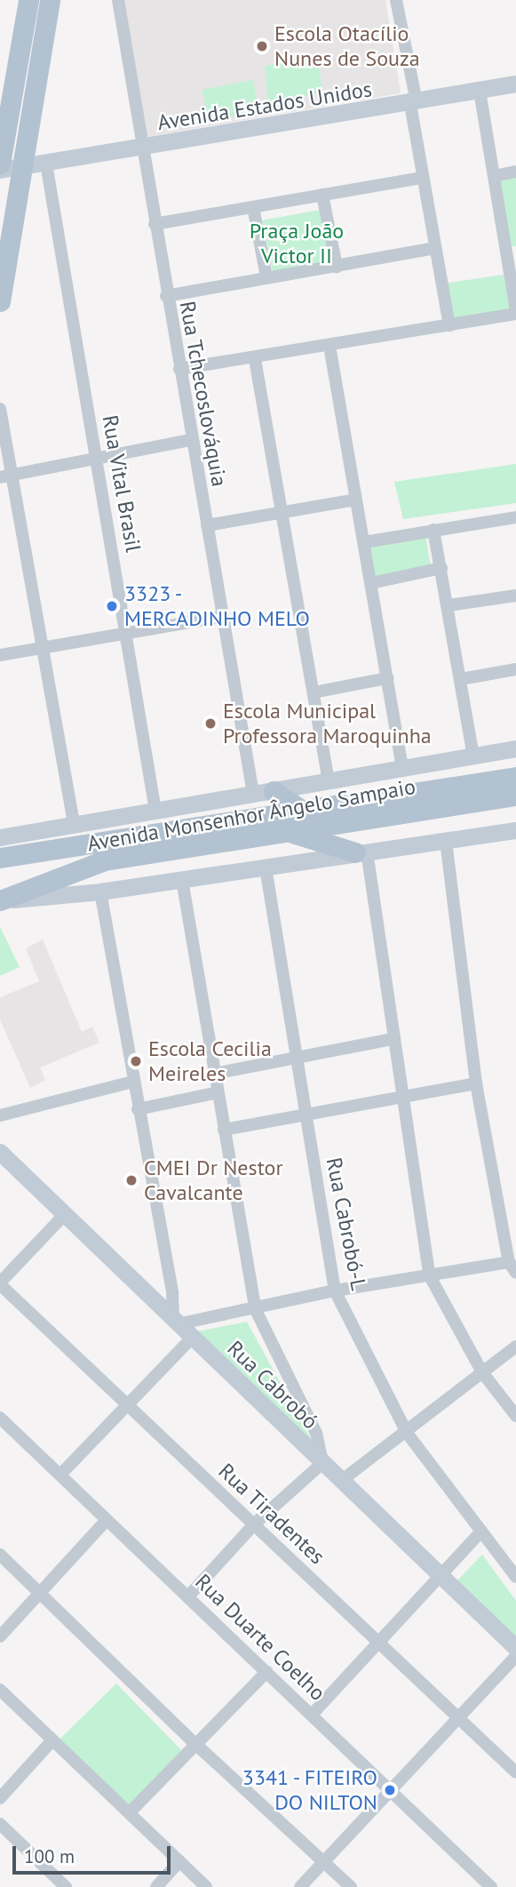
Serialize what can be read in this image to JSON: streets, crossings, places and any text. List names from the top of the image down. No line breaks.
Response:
{"streets":{"main road":["Avenida Monsenhor Ângelo Sampaio"],"street":["Avenida Estados Unidos","Rua Tchecoslováquia","Rua Vital Brasil","Rua Cabrobó-L","Rua Cabrobó","Rua Tiradentes","Rua Duarte Coelho"]},"crossings":[["Avenida Estados Unidos","Rua Tchecoslováquia"],["Avenida Estados Unidos","Rua Vital Brasil"],["Rua Tchecoslováquia","Avenida Monsenhor Ângelo Sampaio"],["Rua Vital Brasil","Avenida Monsenhor Ângelo Sampaio"],["Avenida Monsenhor Ângelo Sampaio","Rua Cabrobó-L"]],"parks":["Praça João Victor II"],"places":["Escola Otacílio Nunes de Souza","3323 - MERCADINHO MELO","Escola Municipal Professora Maroquinha","Escola Cecilia Meireles","CMEI Dr Nestor Cavalcante","3341 - FITEIRO DO NILTON"],"scale_bar":"100 m"}
